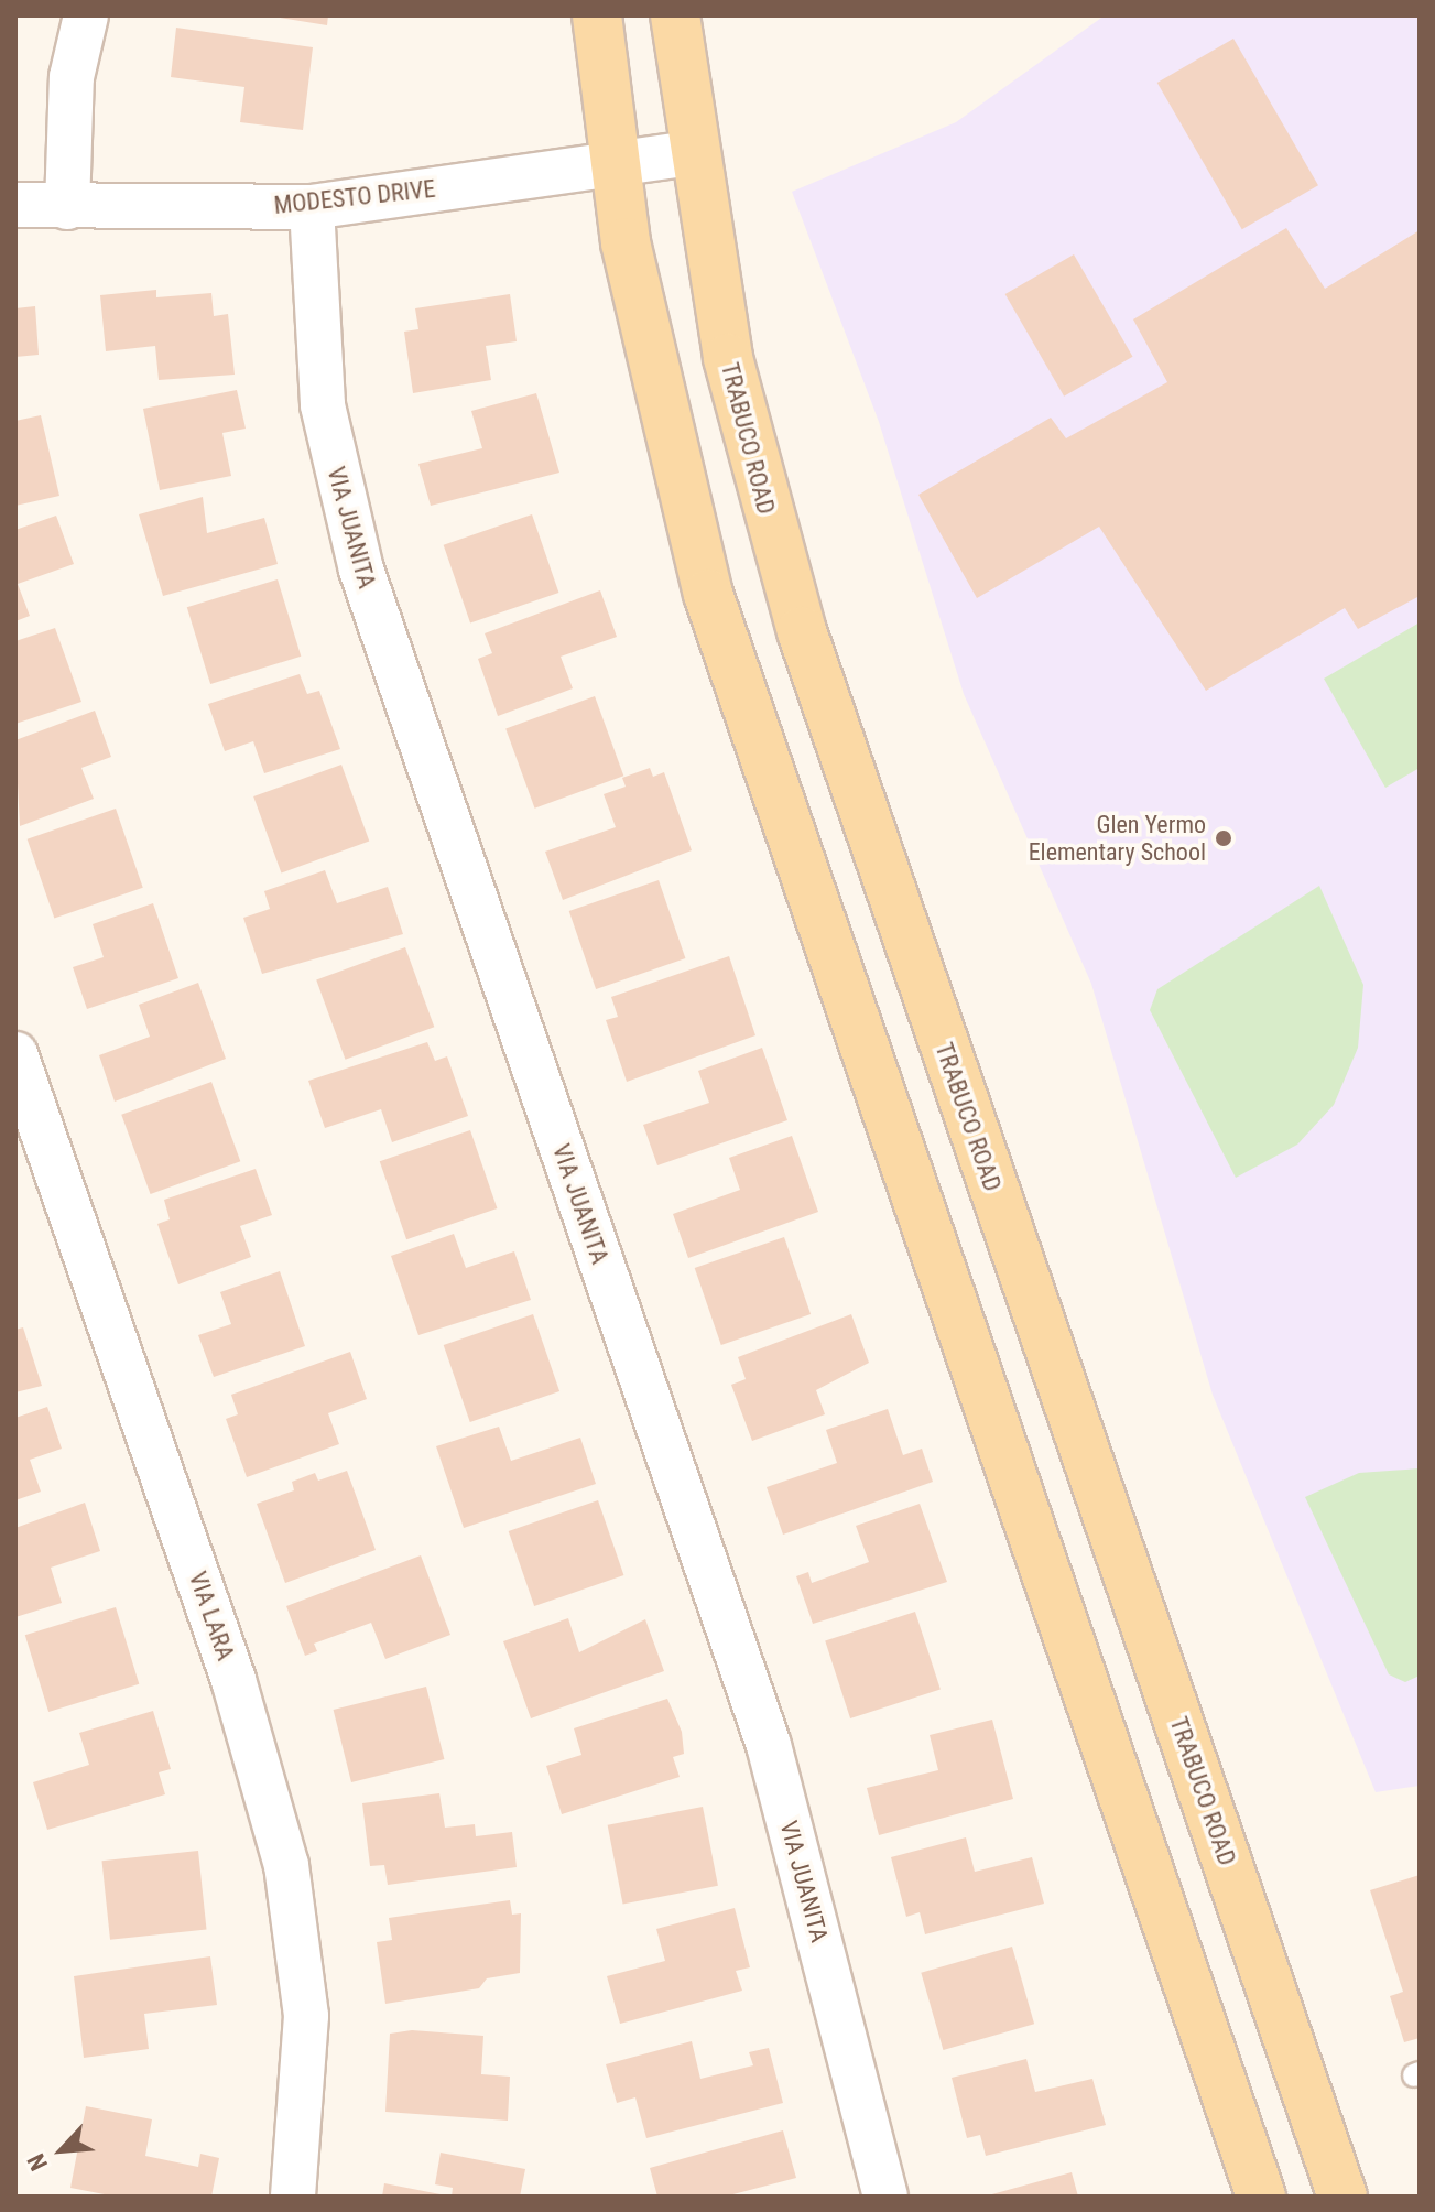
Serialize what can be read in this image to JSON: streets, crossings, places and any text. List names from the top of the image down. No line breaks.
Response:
{"streets":{"main road":["TRABUCO ROAD"],"street":["MODESTO DRIVE","VIA JUANITA","VIA LARA"]},"crossings":[["MODESTO DRIVE","TRABUCO ROAD"],["MODESTO DRIVE","VIA JUANITA"]],"places":["Glen Yermo Elementary School"],"north":"bottom left"}
